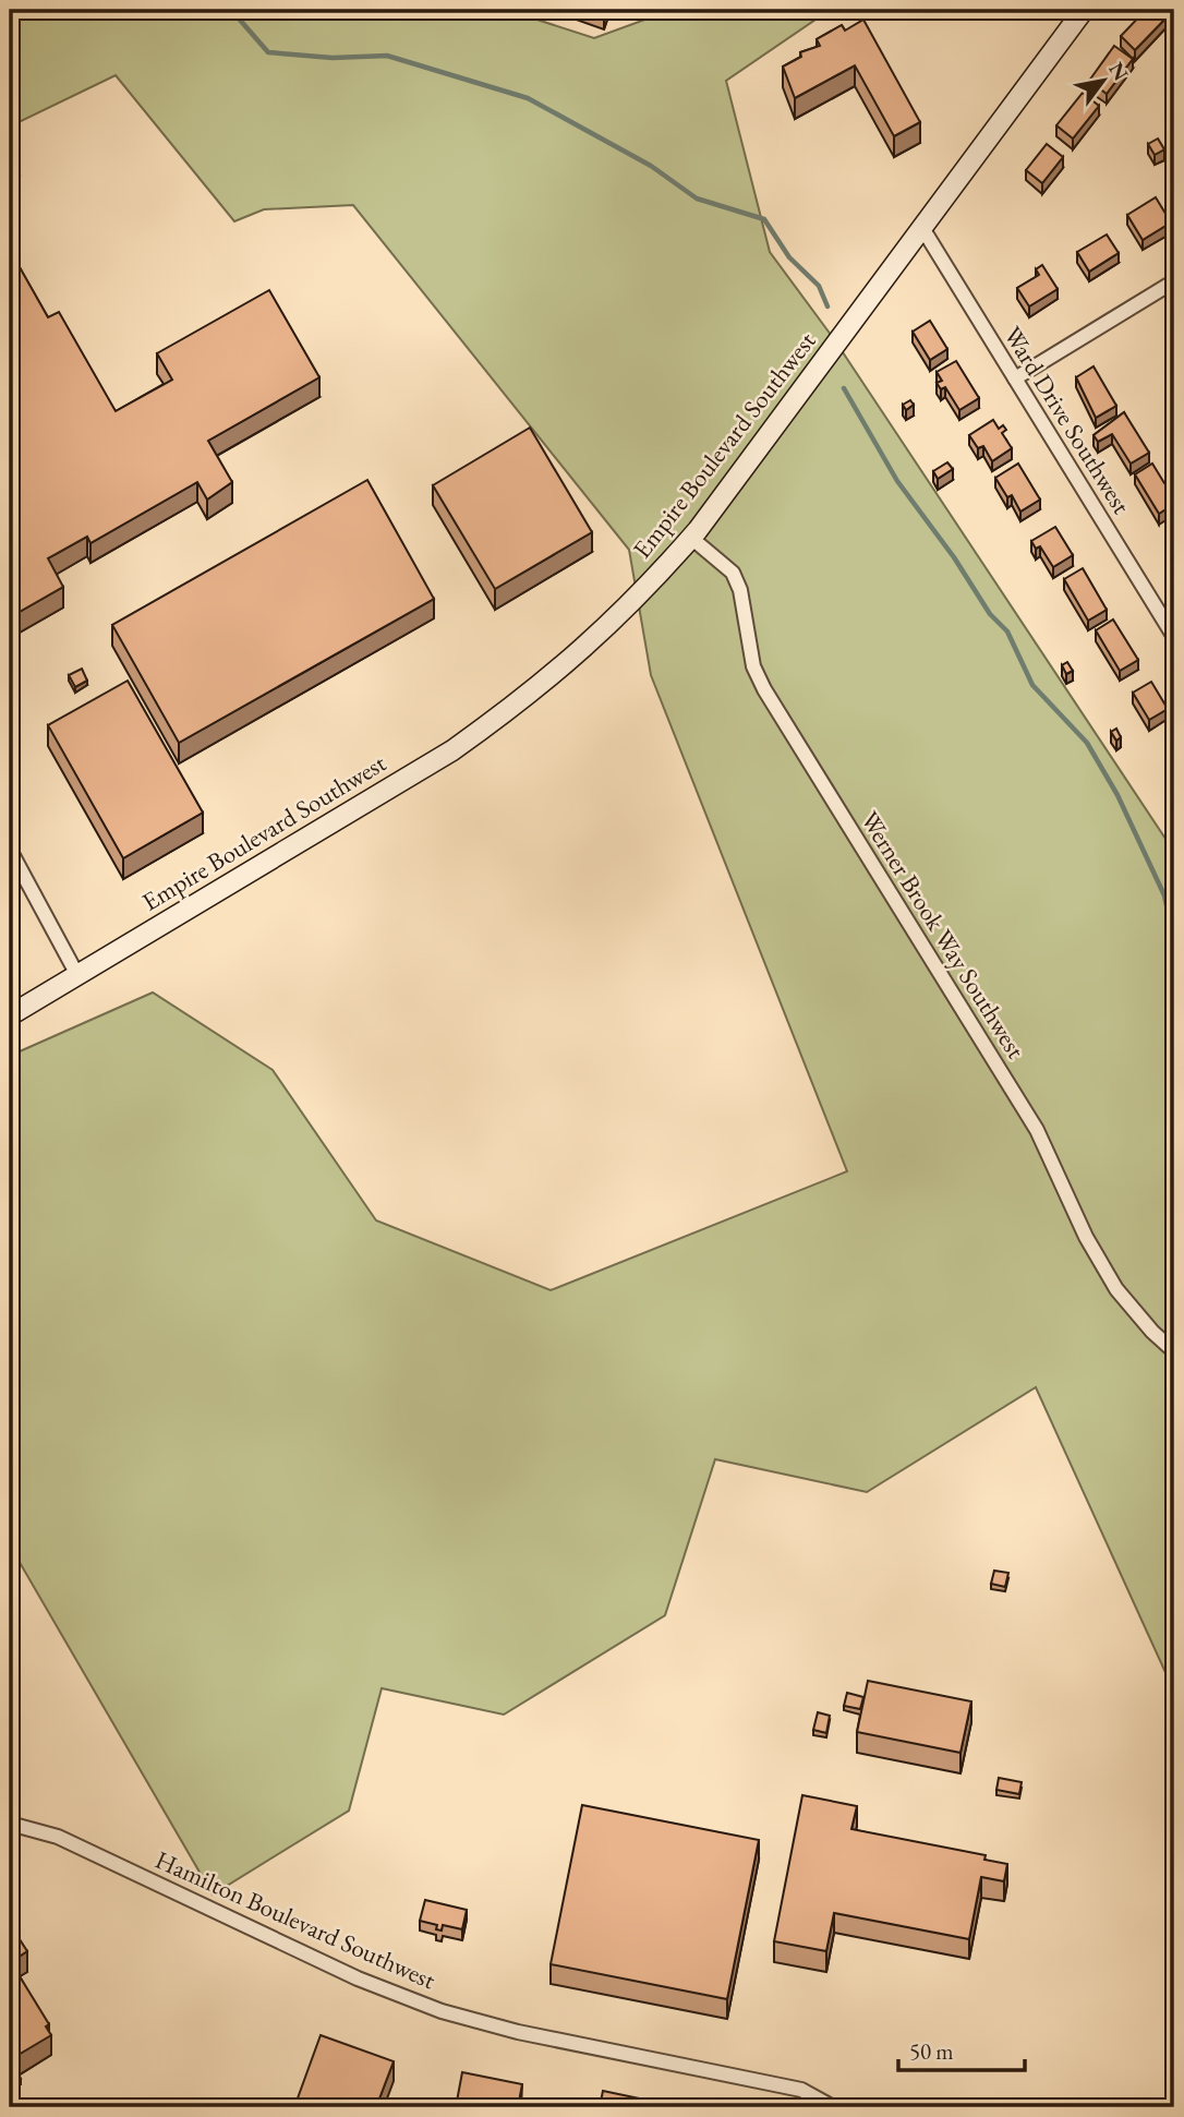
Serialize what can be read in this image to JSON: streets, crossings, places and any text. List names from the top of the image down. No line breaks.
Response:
{"streets":{"street":["Ward Drive Southwest","Empire Boulevard Southwest","Werner Brook Way Southwest","Hamilton Boulevard Southwest"]},"crossings":[["Ward Drive Southwest","Empire Boulevard Southwest"],["Empire Boulevard Southwest","Werner Brook Way Southwest"]],"scale_bar":"50 m","north":"top right"}
